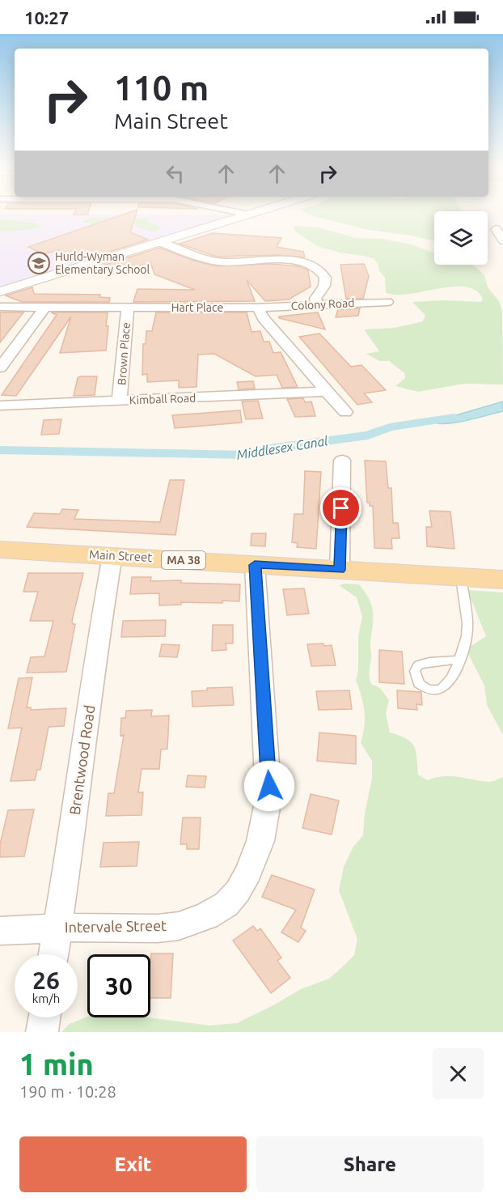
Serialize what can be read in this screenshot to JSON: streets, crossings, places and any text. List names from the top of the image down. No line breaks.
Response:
{"streets":{"main road":["Main Street","MA 38"],"street":["Colony Road","Hart Place","Brown Place","Kimball Road","Brentwood Road","Intervale Street"]},"crossings":[["Colony Road","Hart Place"],["Hart Place","Brown Place"],["Brown Place","Kimball Road"],["Main Street","Brentwood Road"],["Main Street","Intervale Street"],["Brentwood Road","Intervale Street"]],"water":["Middlesex Canal"],"places":{"school or university":["Hurld-Wyman Elementary School"]},"page":{"status":"10:27","turn":["110 m","Main Street"],"speed":"26 km/h","limit":"30","heading":["1 min","190 m · 10:28"],"buttons":["Exit","Share"]}}
